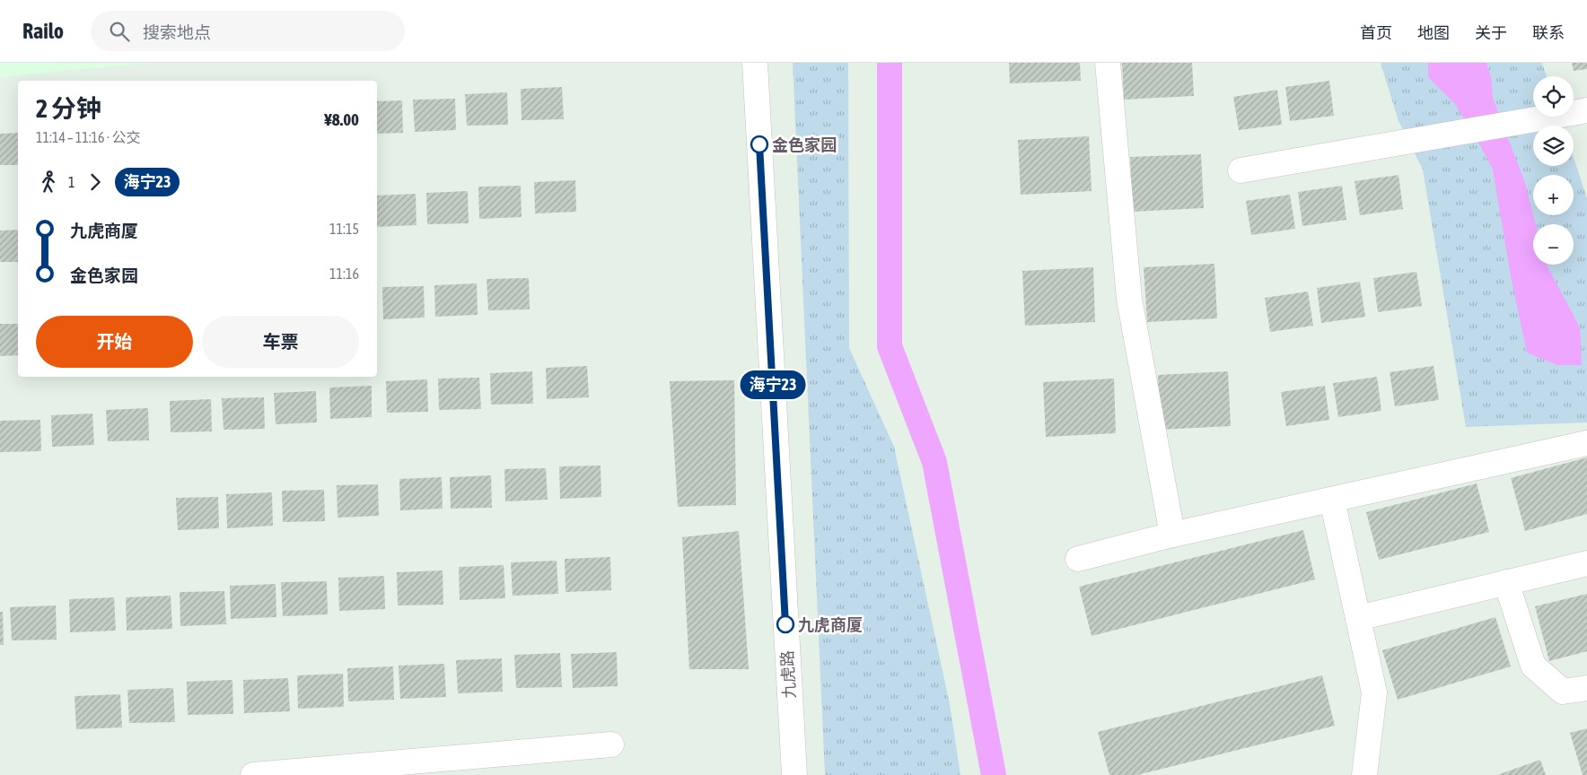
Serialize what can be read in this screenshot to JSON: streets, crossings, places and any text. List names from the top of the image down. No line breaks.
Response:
{"streets":{"street":["九虎路"]},"places":["金色家园","九虎商厦"],"lines":["bus line 海宁23"],"page":{"header":"Railo","search":"搜索地点","nav":["首页","地图","关于","联系"],"on_map":"海宁23","map_buttons":["+","−"],"heading":["2 分钟","11:14 – 11:16 · 公交","¥8.00"],"legs":["1","海宁23"],"list":[{"name":"九虎商厦","value":"11:15"},{"name":"金色家园","value":"11:16"}],"buttons":["开始","车票"]}}
